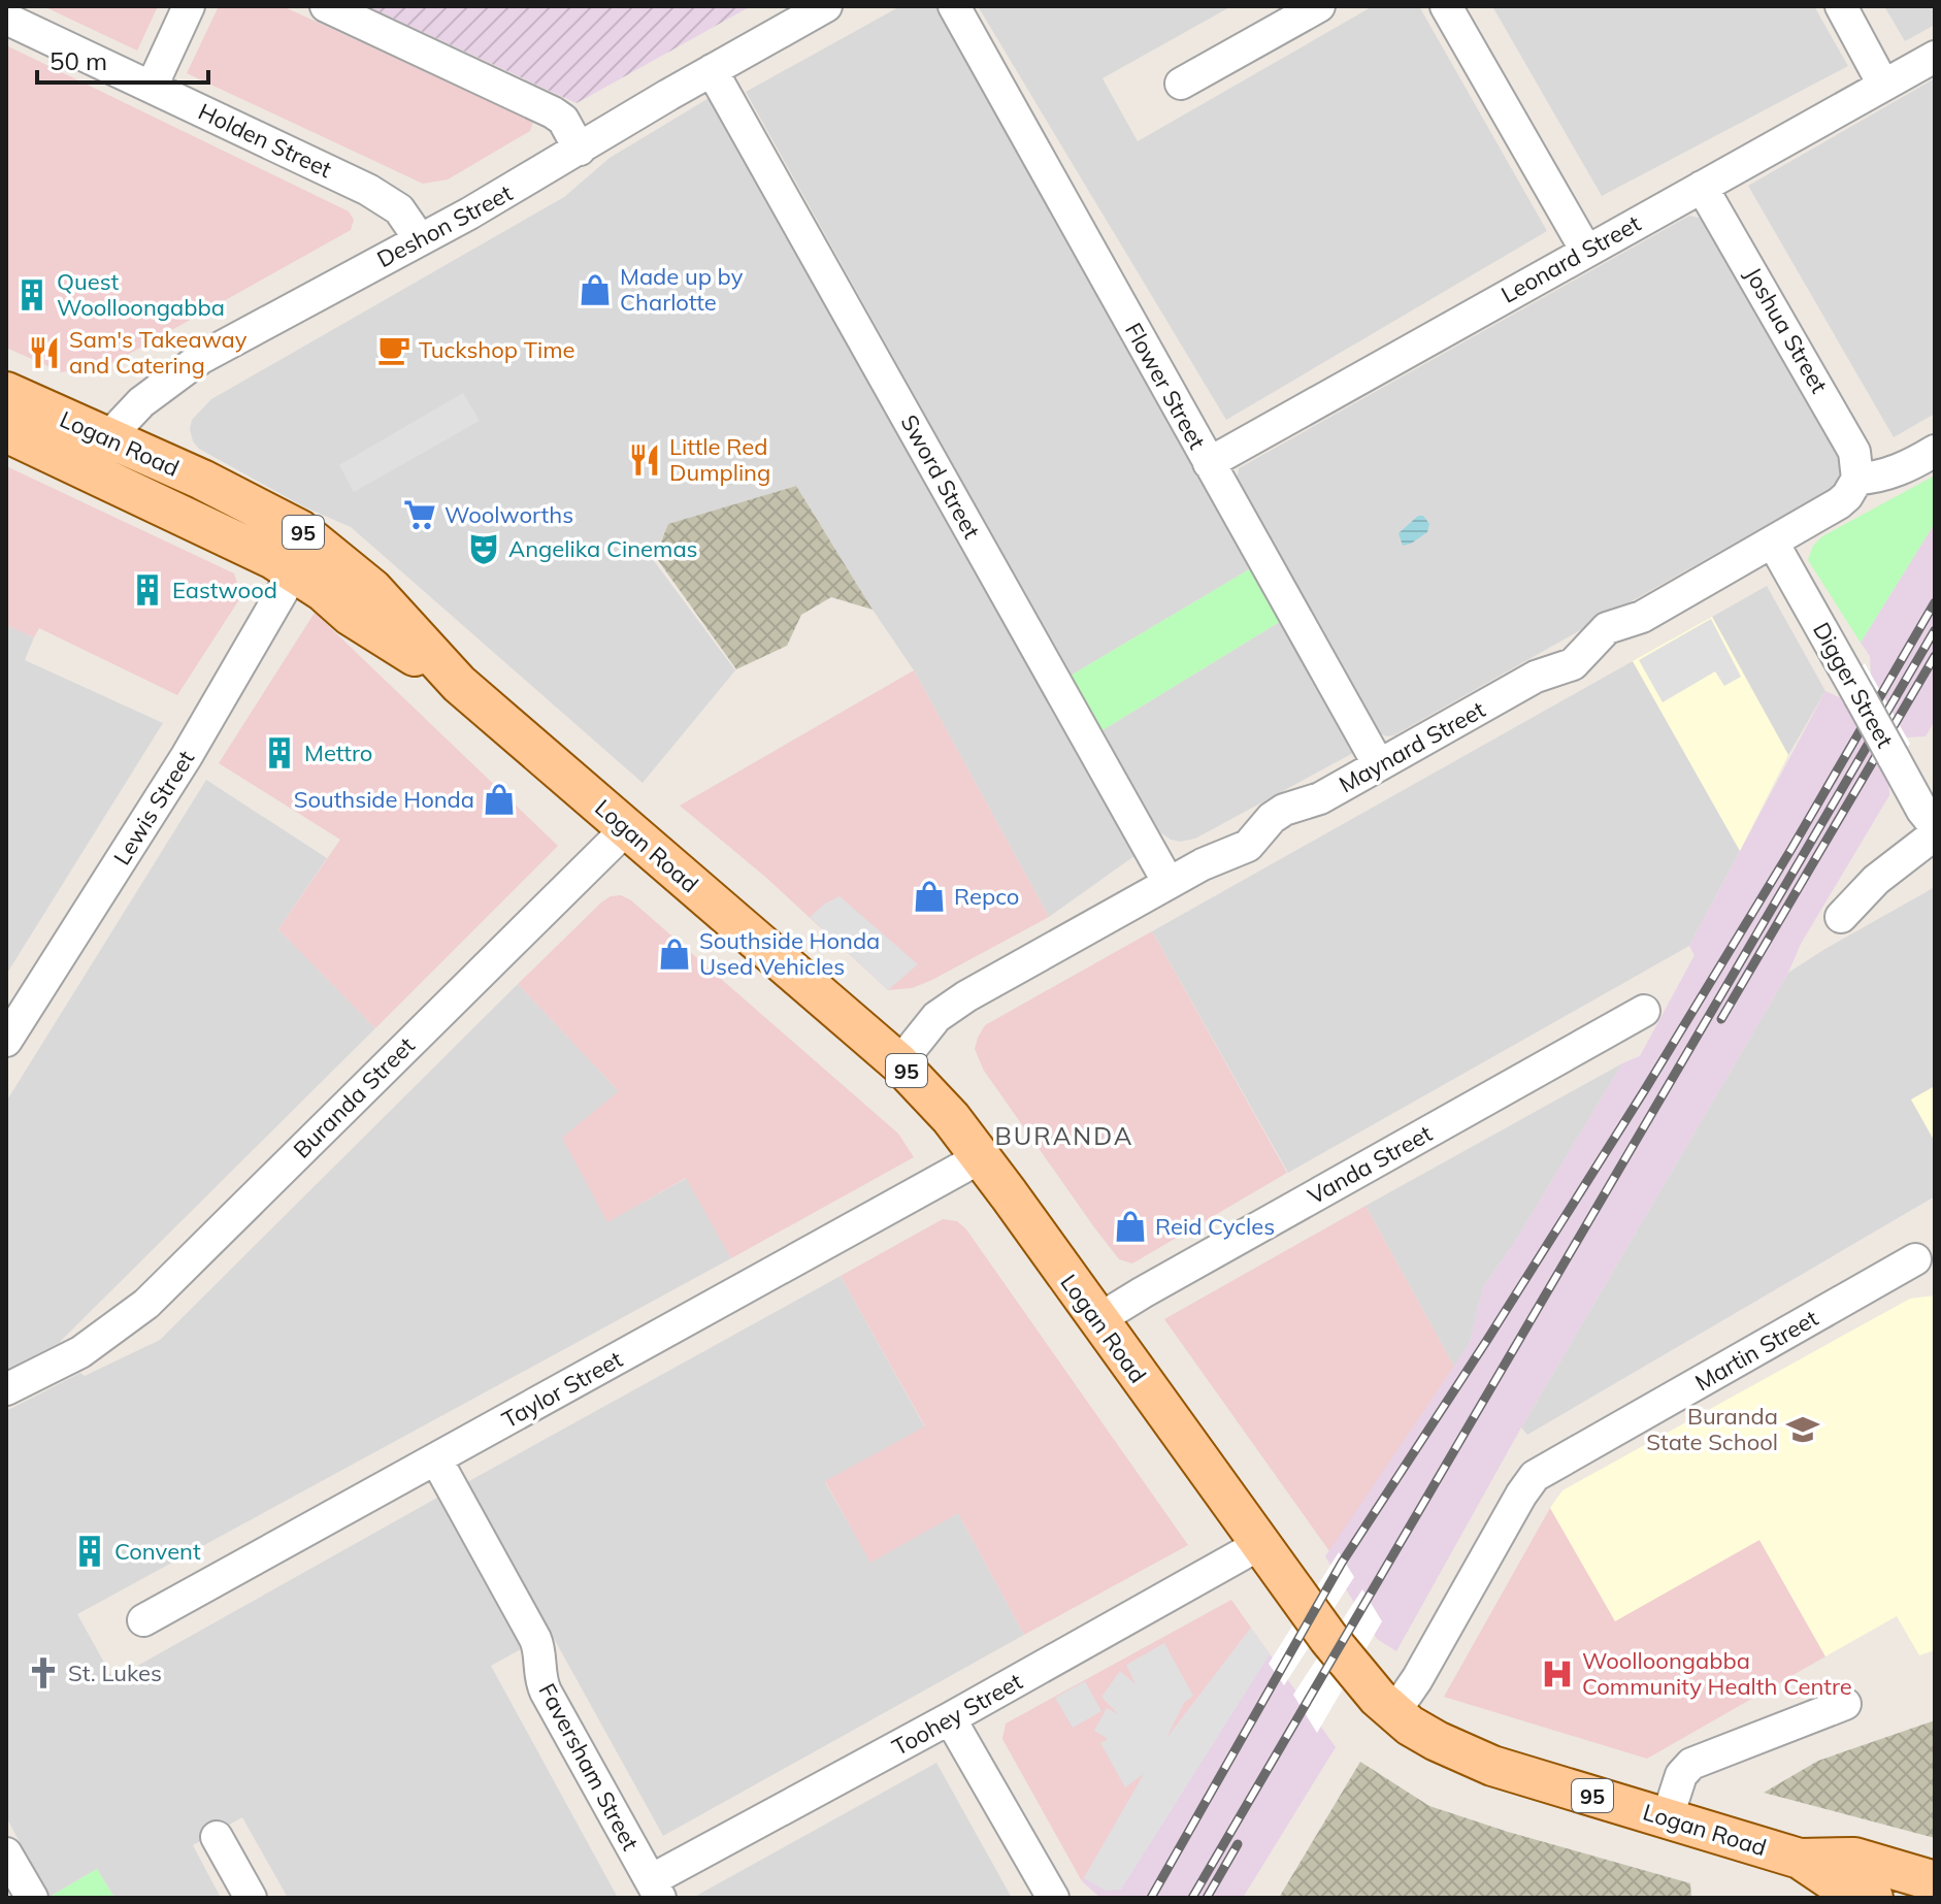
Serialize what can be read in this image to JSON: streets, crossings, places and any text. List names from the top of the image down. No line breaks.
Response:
{"streets":{"main road":["Logan Road","95"],"street":["Holden Street","Deshon Street","Leonard Street","Joshua Street","Flower Street","Sword Street","Digger Street","Maynard Street","Lewis Street","Buranda Street","Vanda Street","Martin Street","Taylor Street","Toohey Street","Faversham Street"]},"crossings":[["Holden Street","Deshon Street"],["Deshon Street","Logan Road"],["Deshon Street","Sword Street"],["Leonard Street","Joshua Street"],["Leonard Street","Flower Street"],["Joshua Street","Maynard Street"],["Flower Street","Maynard Street"],["Logan Road","Maynard Street"],["Logan Road","Lewis Street"],["Logan Road","Buranda Street"],["Logan Road","Vanda Street"],["Logan Road","Martin Street"],["Logan Road","Taylor Street"],["Logan Road","Toohey Street"],["Sword Street","Maynard Street"],["Digger Street","Maynard Street"],["Taylor Street","Faversham Street"],["Toohey Street","Faversham Street"]],"districts":["BURANDA"],"places":{"shop":["Made up by Charlotte","Southside Honda","Repco","Southside Honda Used Vehicles","Reid Cycles"],"building":["Quest Woolloongabba","Eastwood","Mettro","Convent"],"cafe":["Tuckshop Time"],"restaurant":["Sam's Takeaway and Catering","Little Red Dumpling"],"supermarket":["Woolworths"],"theatre":["Angelika Cinemas"],"school or university":["Buranda State School"],"church":["St. Lukes"],"hospital":["Woolloongabba Community Health Centre"]},"scale_bar":"50 m"}
